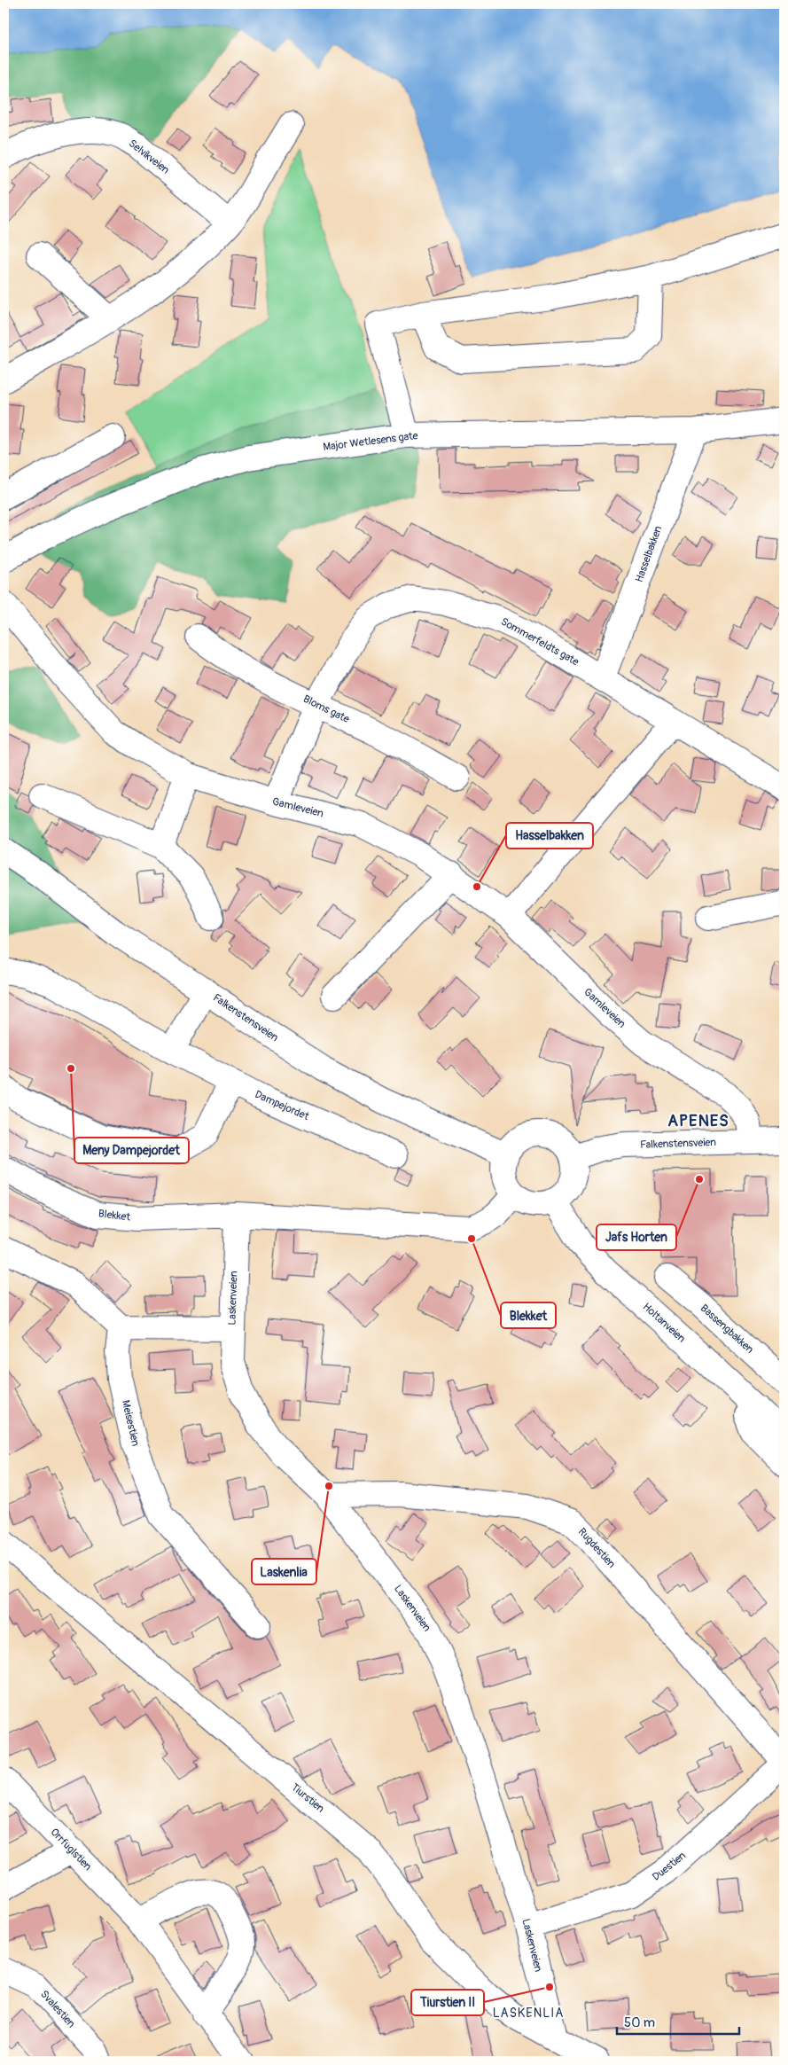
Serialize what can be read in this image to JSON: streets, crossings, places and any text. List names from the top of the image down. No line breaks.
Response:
{"streets":{"street":["Selvikveien","Major Wetlesens gate","Hasselbakken","Sommerfeldts gate","Bloms gate","Gamleveien","Falkenstensveien","Dampejordet","Blekket","Laskenveien","Holtanveien","Bassengbakken","Meisestien","Rugdestien","Tiurstien","Orrfuglstien","Duestien","Svalestien"]},"crossings":[["Major Wetlesens gate","Hasselbakken"],["Hasselbakken","Sommerfeldts gate"],["Sommerfeldts gate","Bloms gate"],["Sommerfeldts gate","Gamleveien"],["Gamleveien","Falkenstensveien"],["Falkenstensveien","Blekket"],["Falkenstensveien","Holtanveien"],["Blekket","Laskenveien"],["Blekket","Holtanveien"],["Laskenveien","Rugdestien"],["Laskenveien","Tiurstien"],["Laskenveien","Duestien"],["Rugdestien","Duestien"]],"districts":["APENES","LASKENLIA"],"places":["Hasselbakken","Meny Dampejordet","Jafs Horten","Blekket","Laskenlia","Tiurstien II"],"scale_bar":"50 m"}
